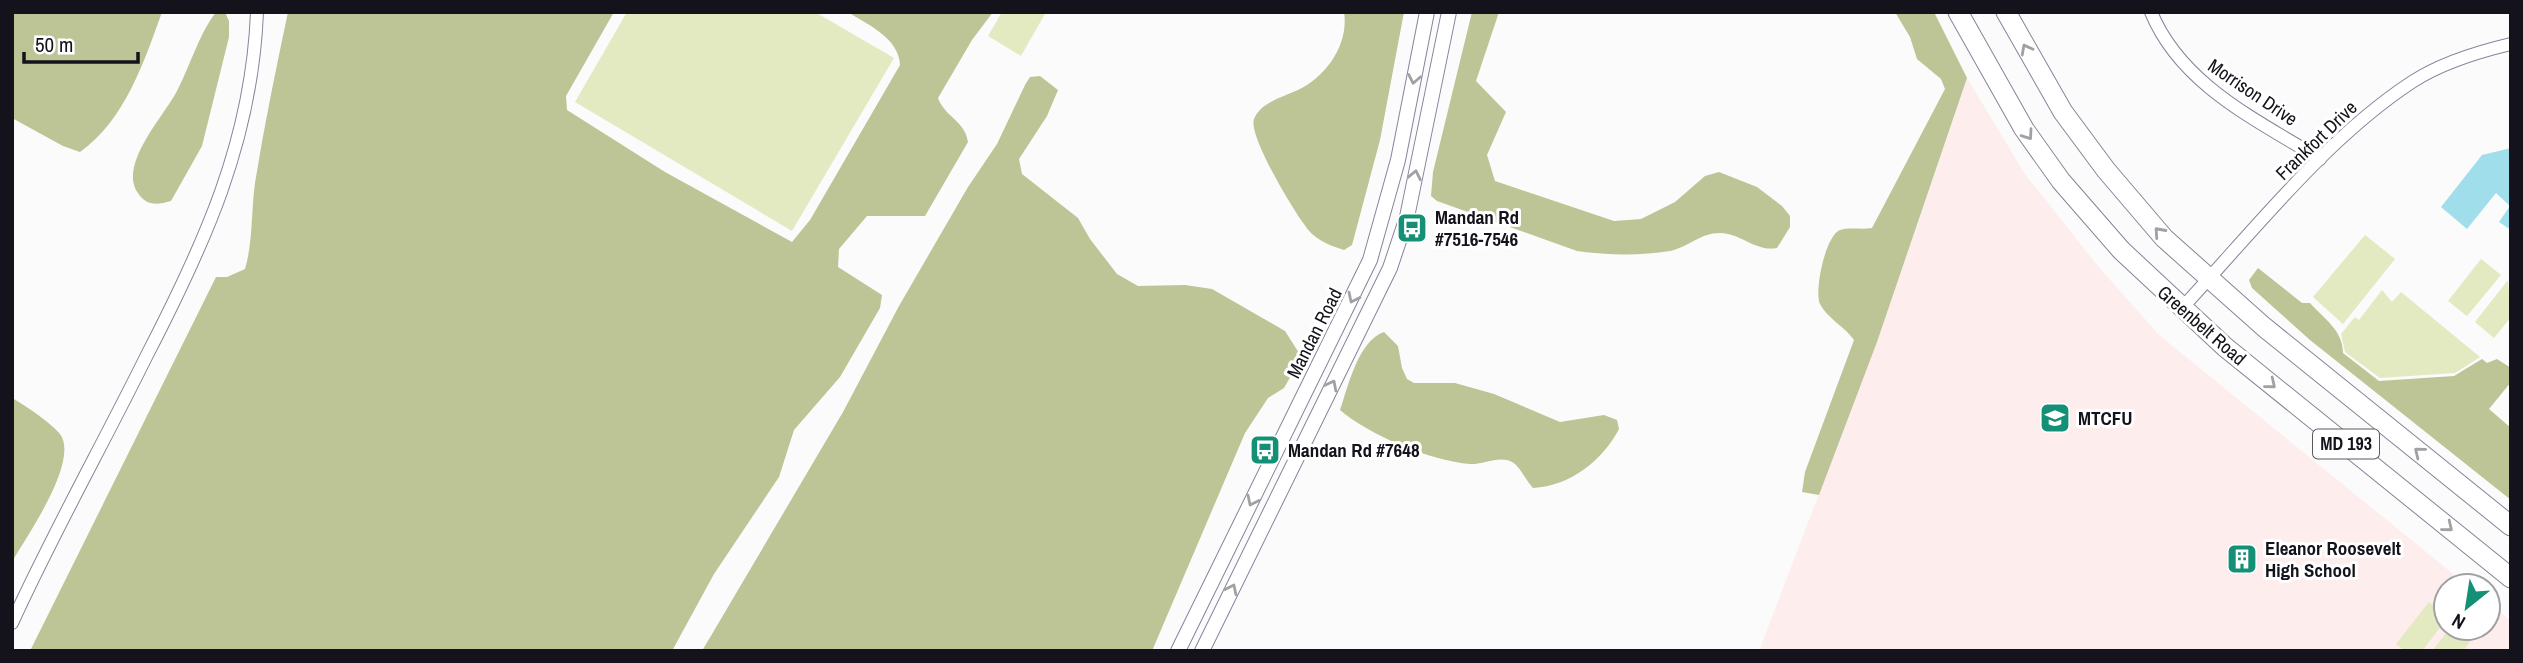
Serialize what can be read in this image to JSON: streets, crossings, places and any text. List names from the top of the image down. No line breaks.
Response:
{"streets":{"main road":["Greenbelt Road","MD 193"],"street":["Morrison Drive","Frankfort Drive","Mandan Road"]},"crossings":[["Morrison Drive","Frankfort Drive"],["Frankfort Drive","Greenbelt Road"]],"places":{"bus stop":["Mandan Rd #7516-7546","Mandan Rd #7648"],"school or university":["MTCFU"],"building":["Eleanor Roosevelt High School"]},"scale_bar":"50 m","north":"bottom left"}
